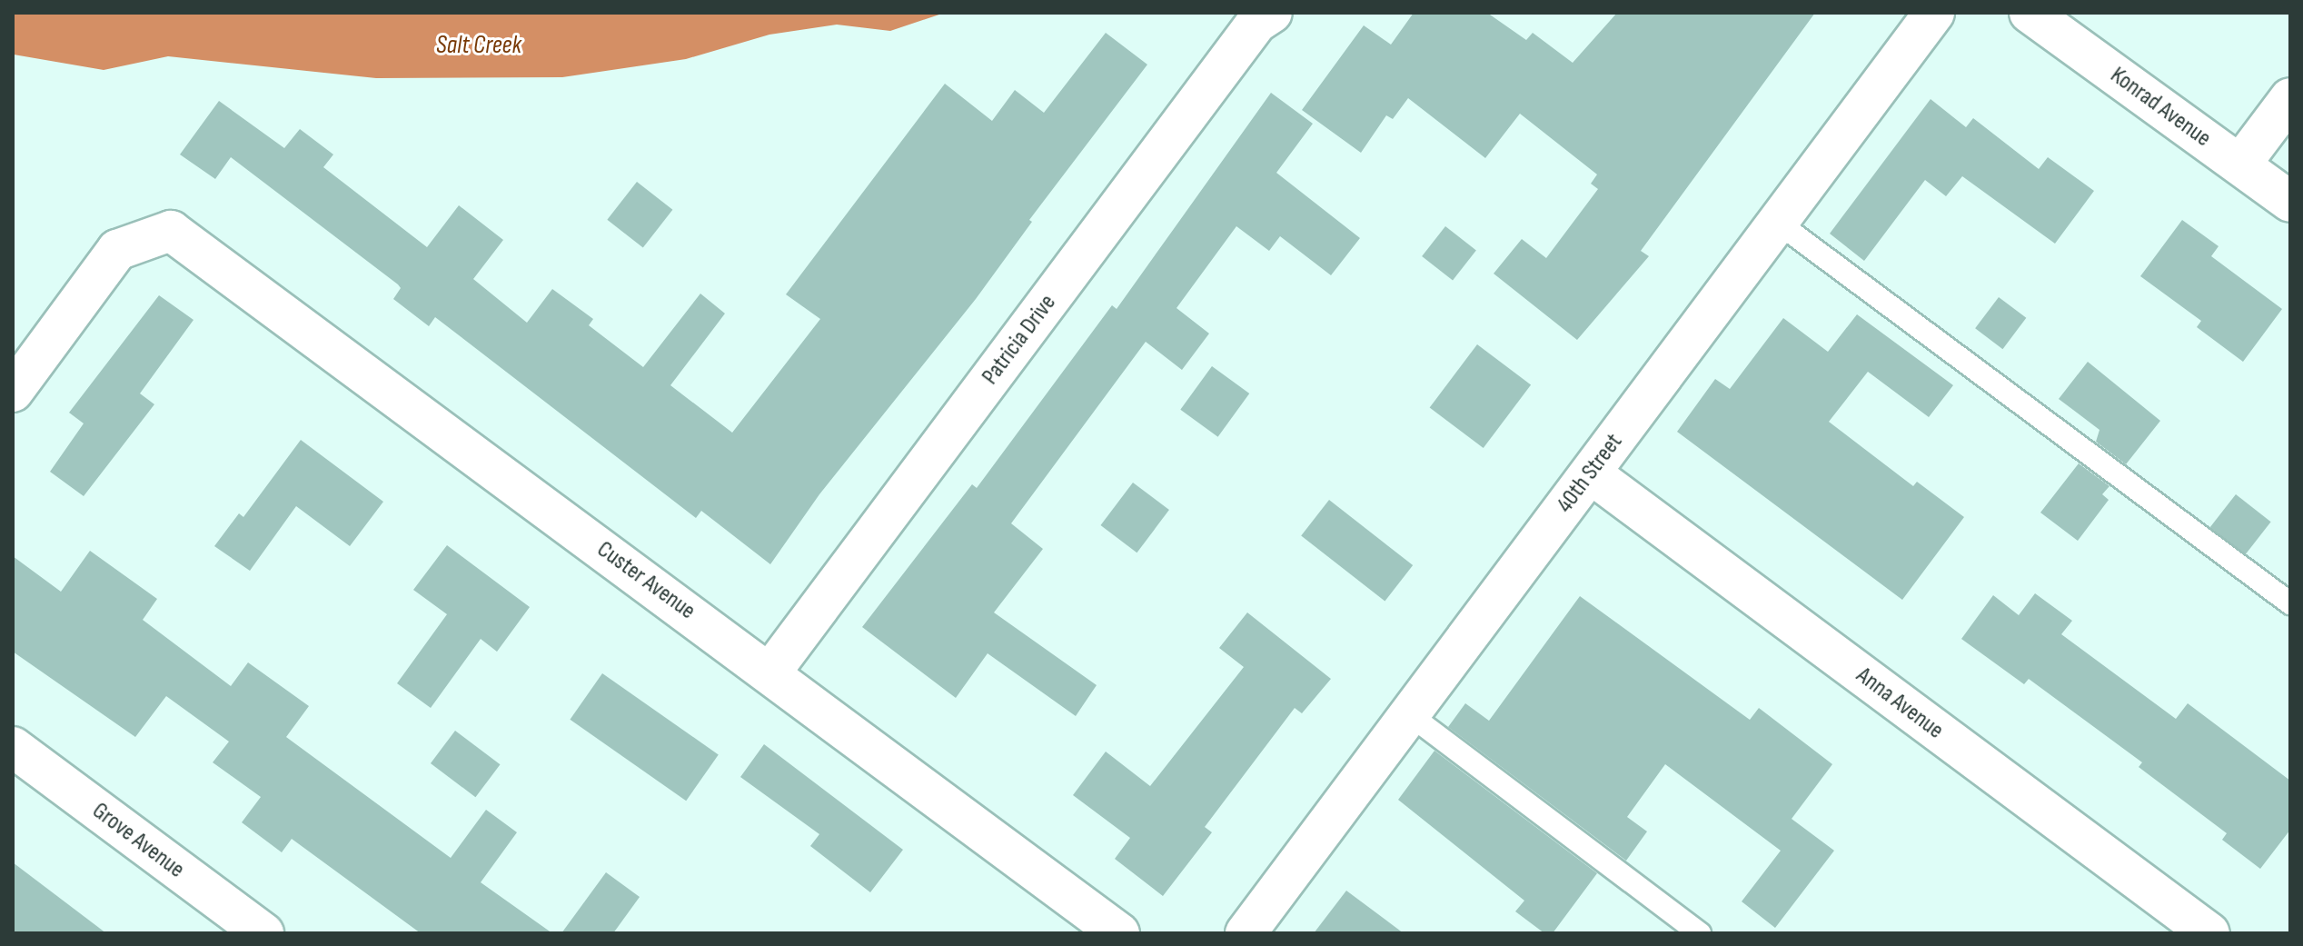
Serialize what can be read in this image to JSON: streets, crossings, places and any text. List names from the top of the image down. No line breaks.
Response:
{"streets":{"street":["Konrad Avenue","Patricia Drive","40th Street","Custer Avenue","Anna Avenue","Grove Avenue"]},"crossings":[["Patricia Drive","Custer Avenue"],["40th Street","Anna Avenue"]],"water":["Salt Creek"]}
